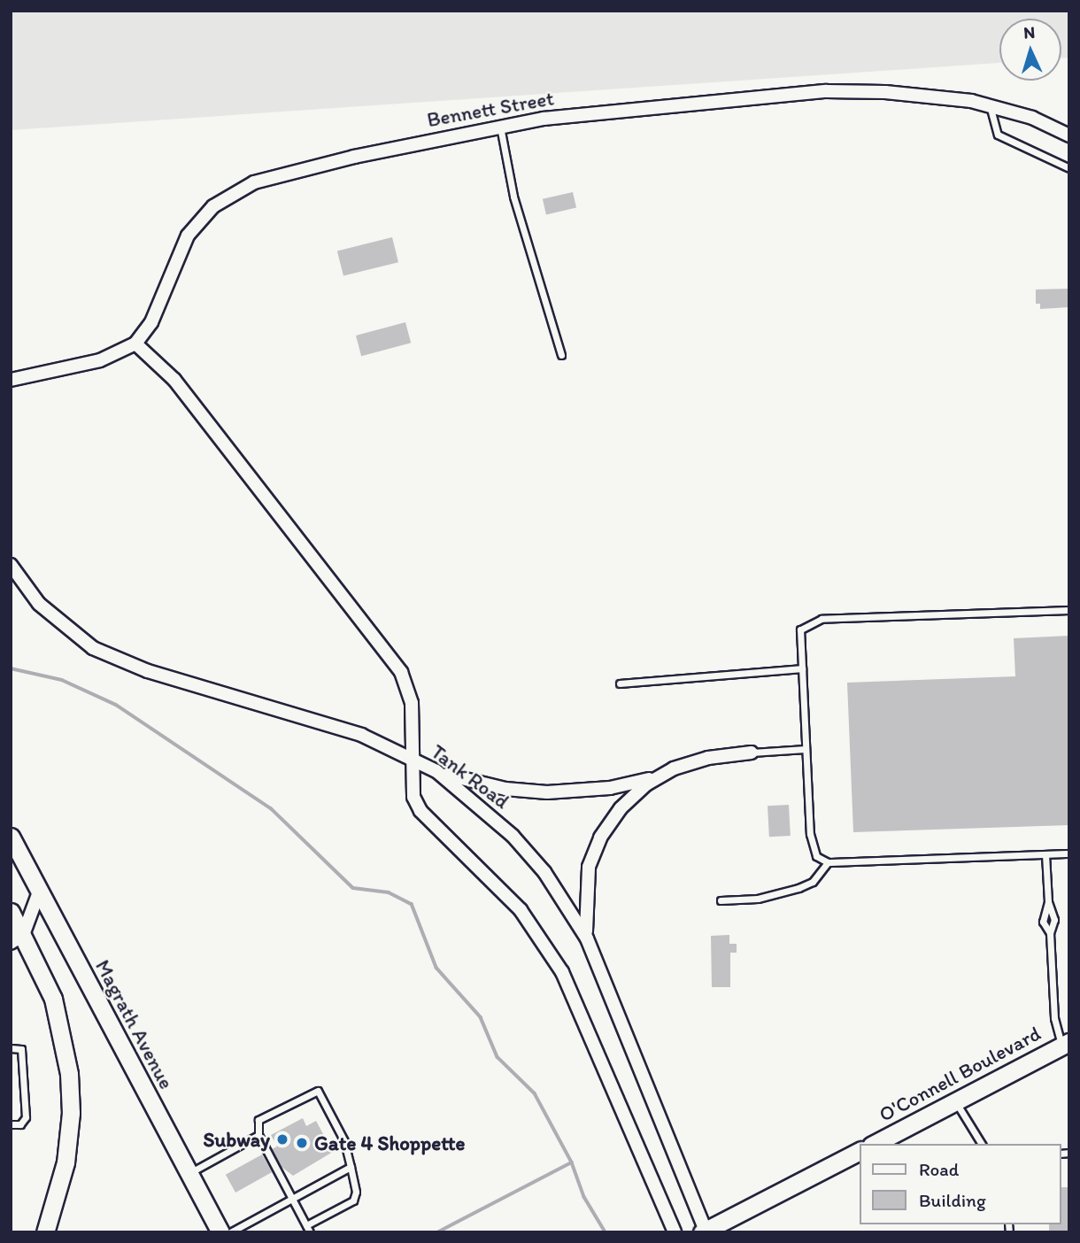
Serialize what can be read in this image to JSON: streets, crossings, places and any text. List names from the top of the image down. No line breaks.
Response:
{"streets":{"main road":["Magrath Avenue","O'Connell Boulevard"],"street":["Bennett Street","Tank Road"]},"places":["Subway","Gate 4 Shoppette"],"legend":["Road","Building"],"north":"top"}
